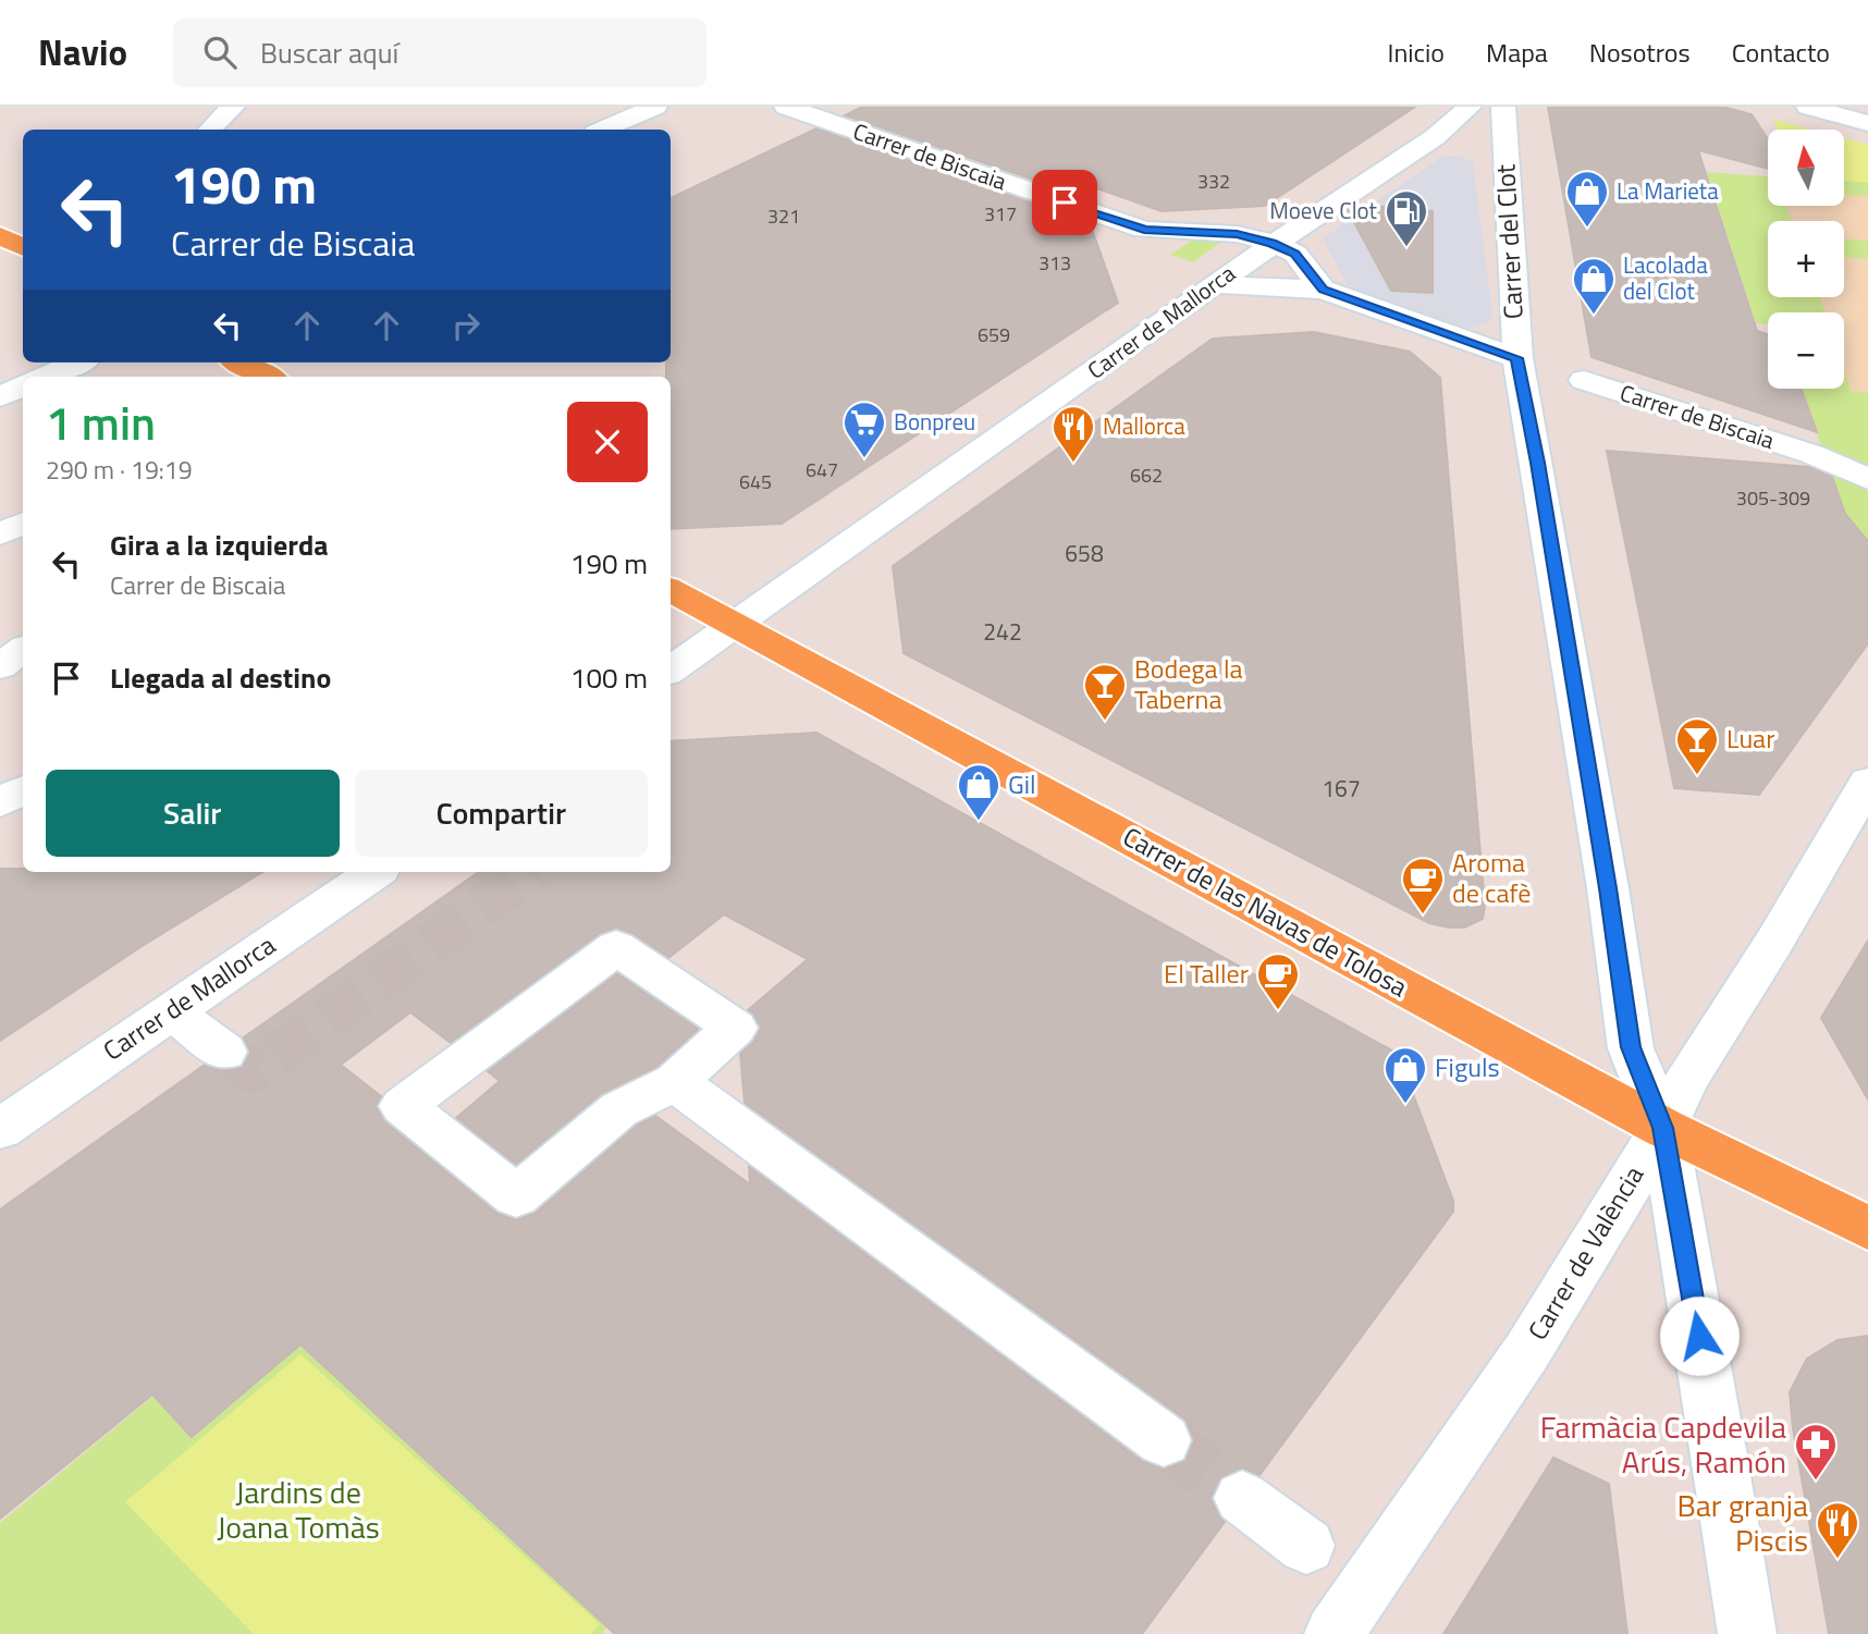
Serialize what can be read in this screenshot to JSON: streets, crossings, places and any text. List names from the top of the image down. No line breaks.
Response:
{"streets":{"main road":["Carrer de las Navas de Tolosa"],"street":["Carrer de Biscaia","Carrer del Clot","Carrer de Mallorca","Carrer de València"]},"crossings":[["Carrer de Biscaia","Carrer de Mallorca"],["Carrer del Clot","Carrer de las Navas de Tolosa"],["Carrer del Clot","Carrer de València"],["Carrer de Mallorca","Carrer de las Navas de Tolosa"],["Carrer de las Navas de Tolosa","Carrer de València"]],"parks":["Jardins de Joana Tomàs"],"places":{"shop":["La Marieta","Lacolada del Clot","Gil","Figuls"],"fuel station":["Moeve Clot"],"supermarket":["Bonpreu"],"restaurant":["Mallorca","Bar granja Piscis"],"bar":["Bodega la Taberna","Luar"],"cafe":["Aroma de cafè","El Taller"],"pharmacy":["Farmàcia Capdevila Arús, Ramón"]},"house_numbers":["332","317","321","313","659","647","662","645","305-309","658","242","167"],"north":"top","page":{"header":"Navio","search":"Buscar aquí","nav":["Inicio","Mapa","Nosotros","Contacto"],"map_buttons":["+","−"],"turn":["190 m","Carrer de Biscaia"],"heading":["1 min","290 m · 19:19"],"list":[{"name":"Gira a la izquierda","note":"Carrer de Biscaia","value":"190 m"},{"name":"Llegada al destino","value":"100 m"}],"buttons":["Salir","Compartir"]}}
